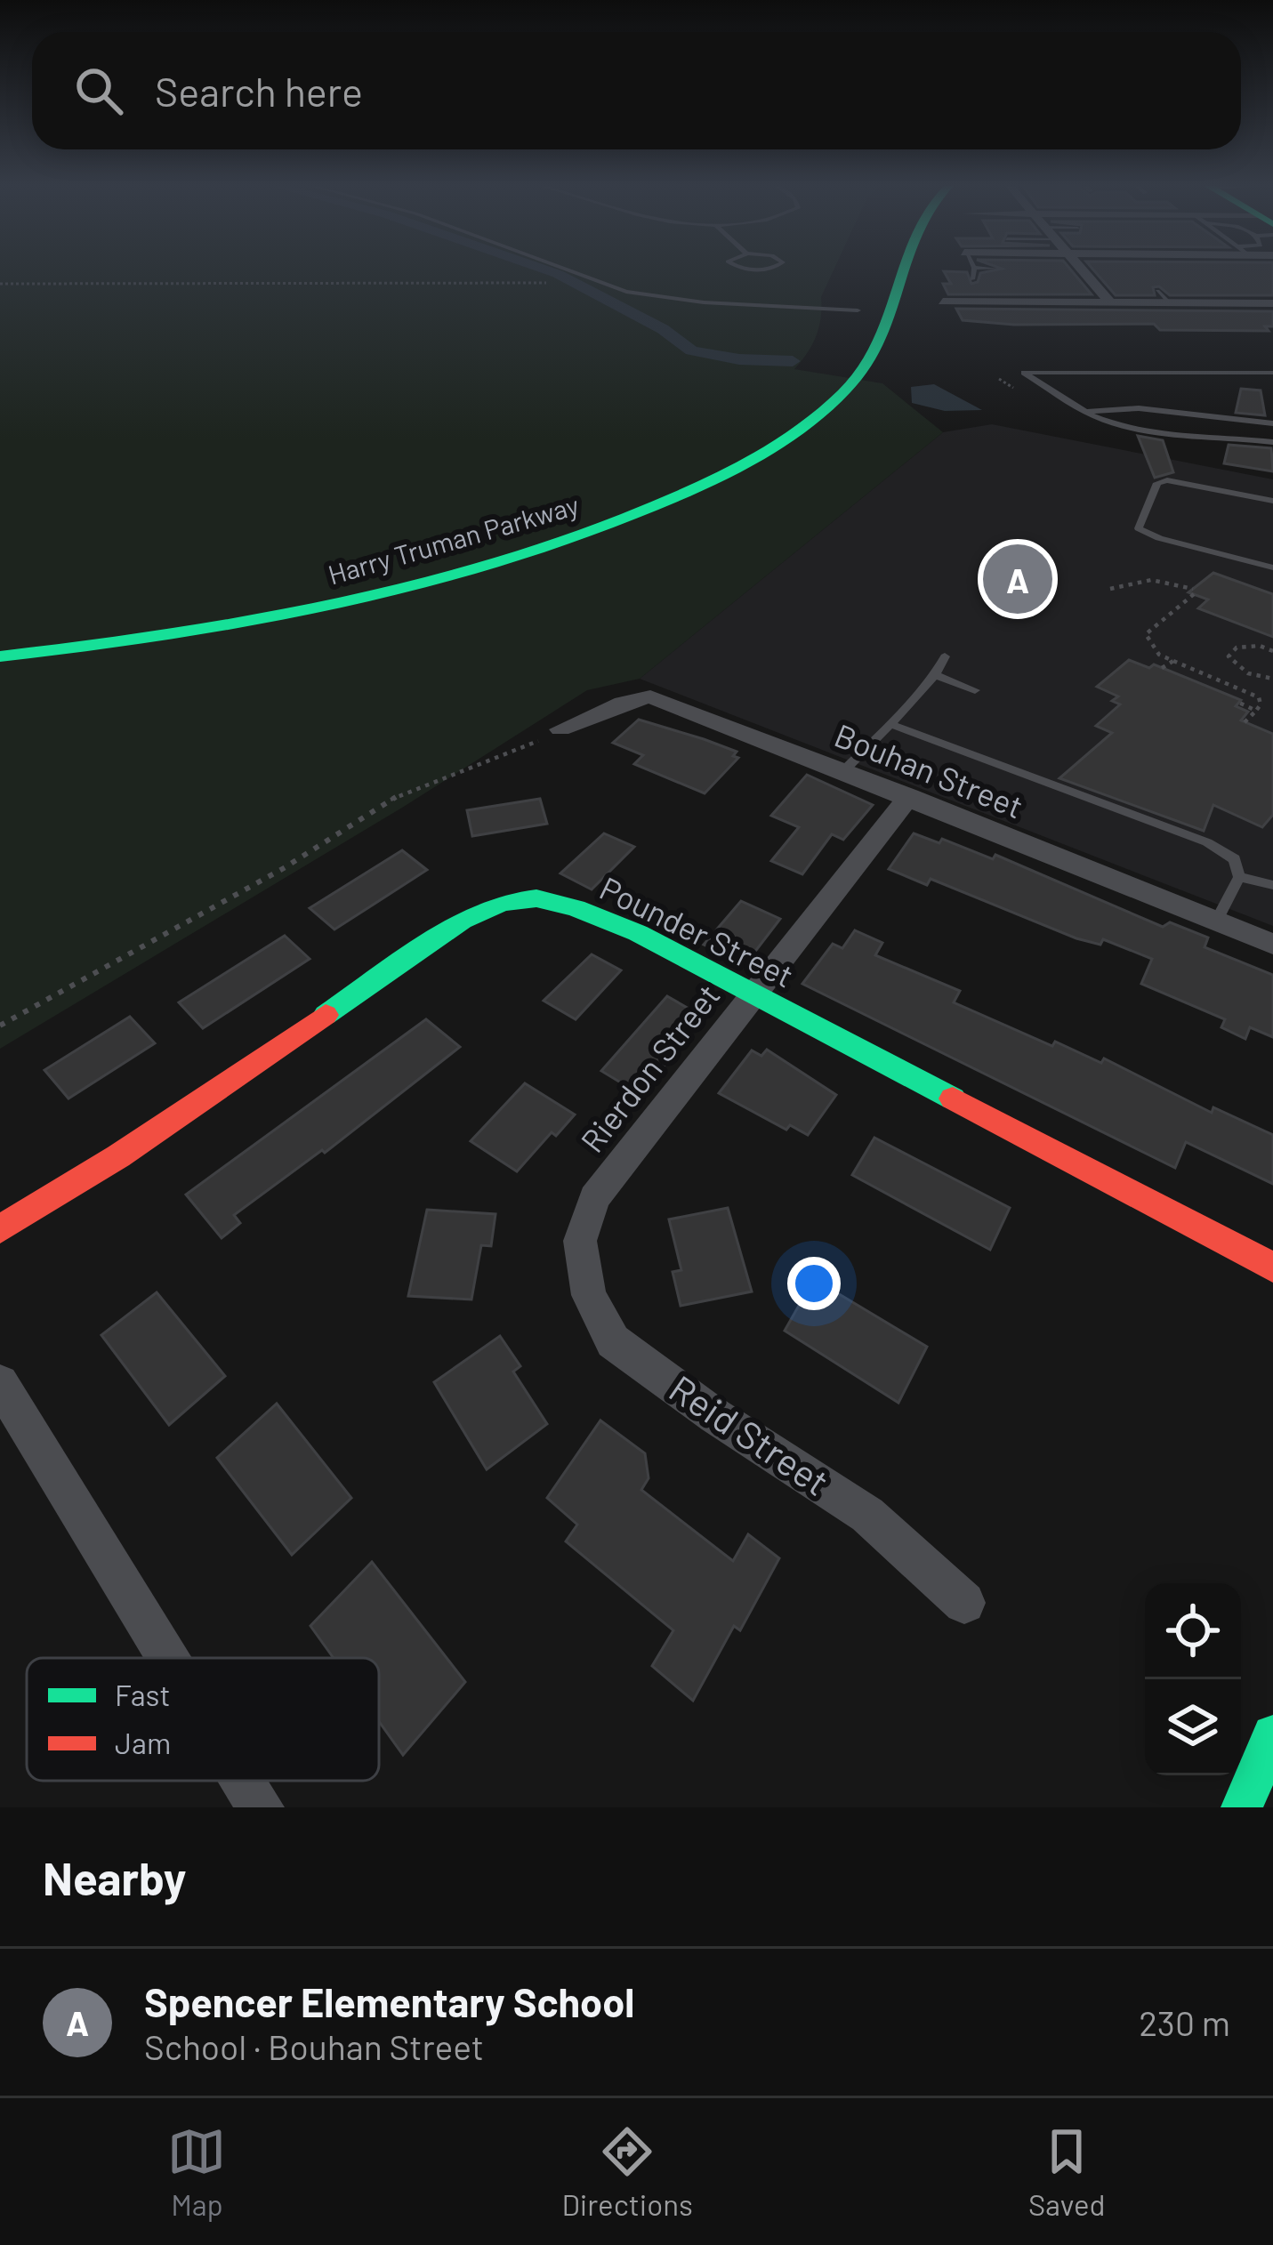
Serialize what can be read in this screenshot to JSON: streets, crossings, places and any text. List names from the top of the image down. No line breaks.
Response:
{"streets":{"main road":["Harry Truman Parkway","Pounder Street"],"street":["Bouhan Street","Rierdon Street","Reid Street"]},"crossings":[["Bouhan Street","Rierdon Street"],["Pounder Street","Rierdon Street"],["Rierdon Street","Reid Street"]],"legend":["Fast","Jam"],"page":{"search":"Search here","pins":"A","heading":"Nearby","list":[{"mark":"A","name":"Spencer Elementary School","note":"School · Bouhan Street","value":"230 m"}],"nav":["Map","Directions","Saved"]}}
